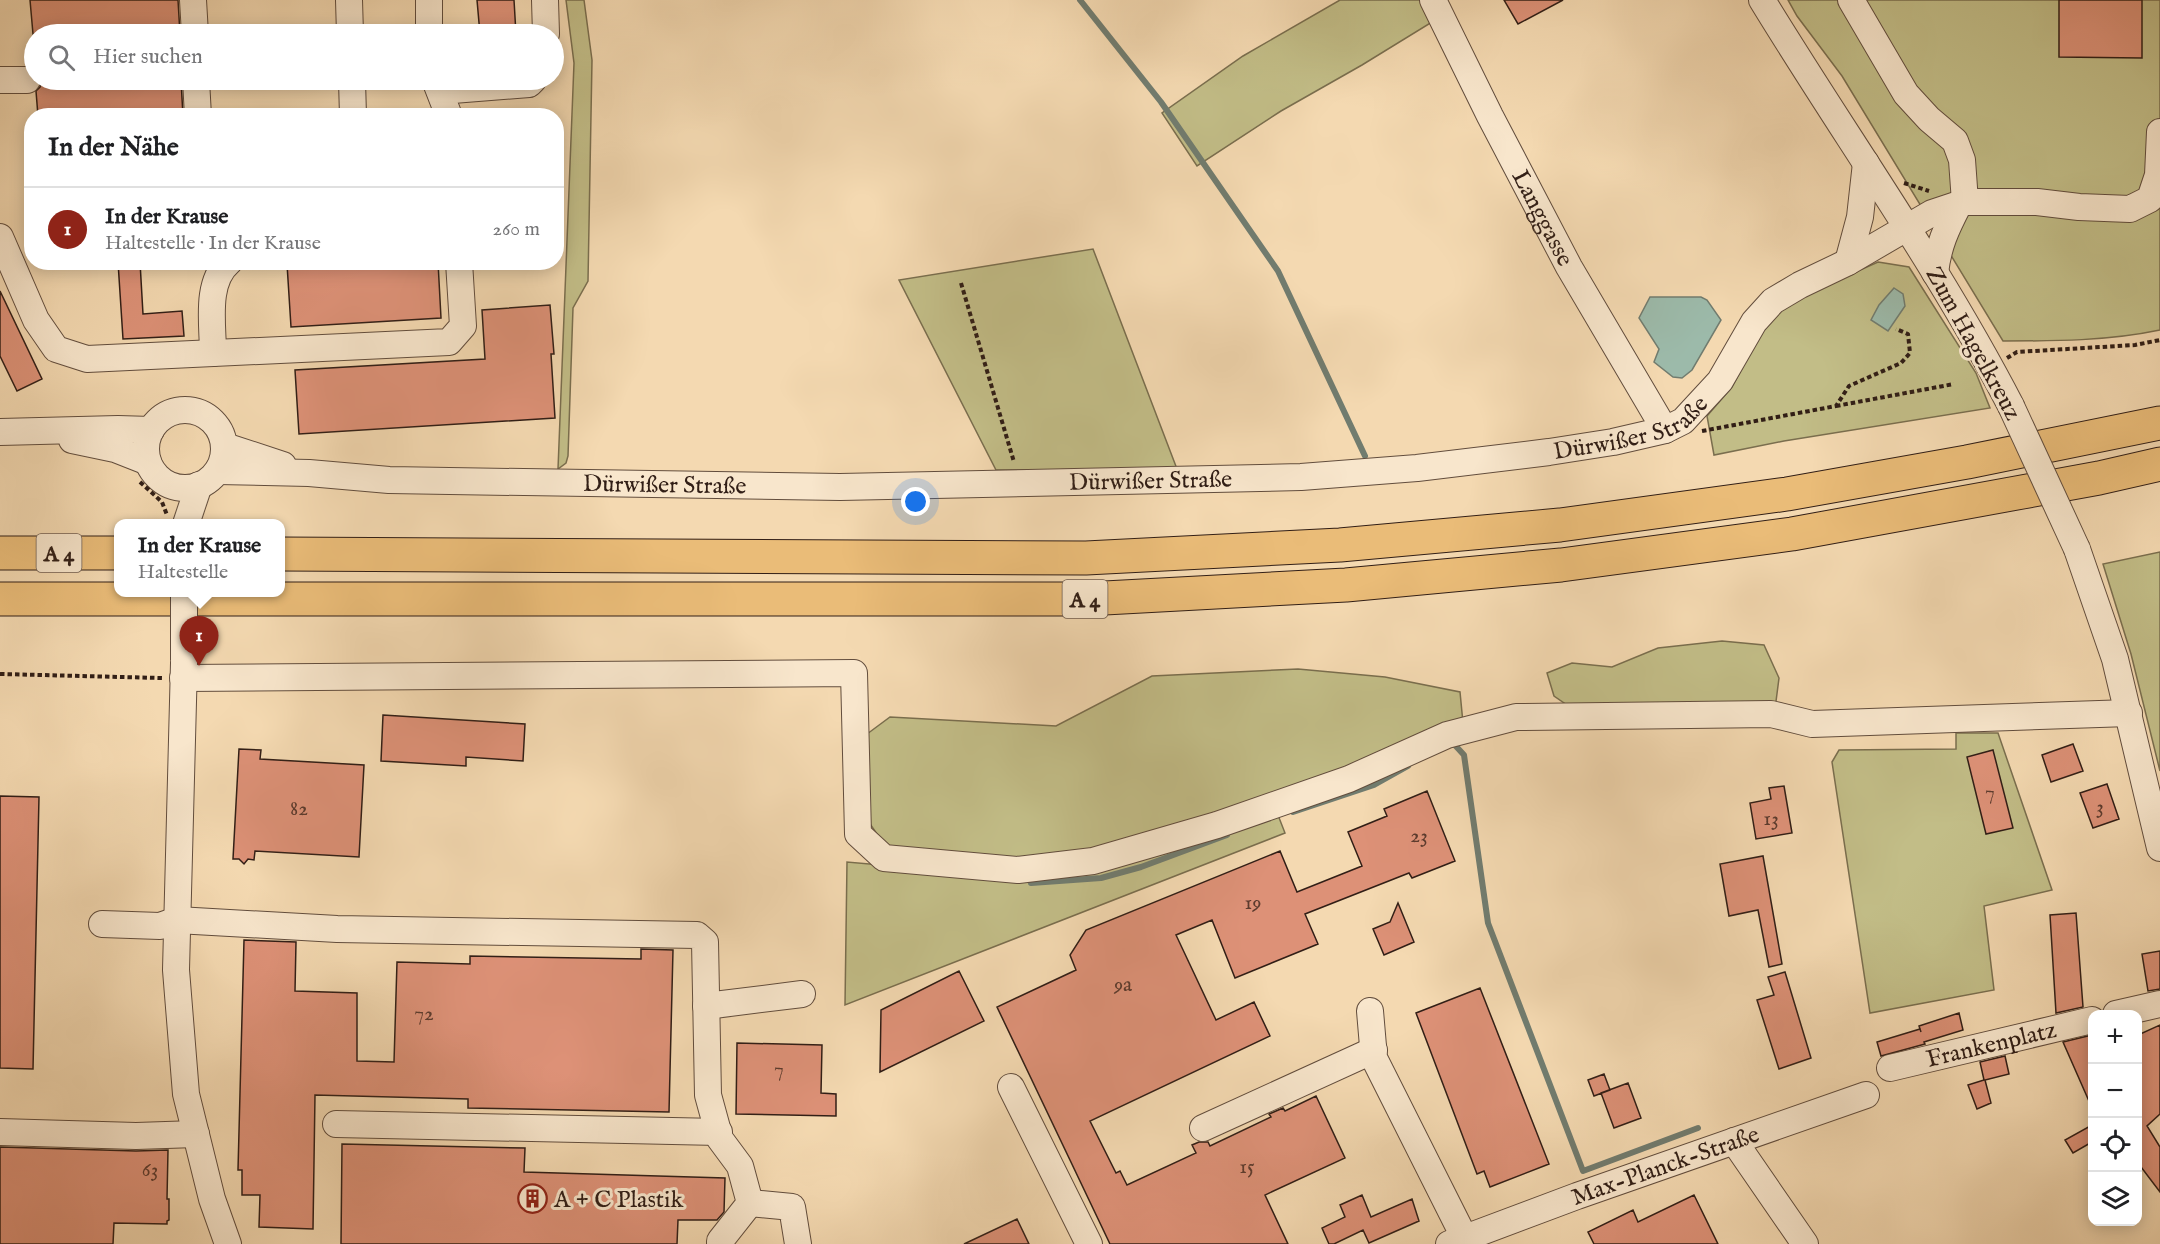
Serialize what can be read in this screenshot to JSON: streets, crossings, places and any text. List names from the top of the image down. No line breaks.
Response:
{"streets":{"highway":["A 4"],"street":["Langgasse","Zum Hagelkreuz","Dürwißer Straße","Frankenplatz","Max-Planck-Straße"]},"crossings":[["Langgasse","Dürwißer Straße"],["Zum Hagelkreuz","Dürwißer Straße"]],"places":{"building":["A + C Plastik"]},"house_numbers":["7","3","82","13","23","19","9a","72","7","15","63"],"page":{"search":"Hier suchen","heading":"In der Nähe","list":[{"mark":"1","name":"In der Krause","note":"Haltestelle · In der Krause","value":"260 m"}],"popup":["In der Krause","Haltestelle"],"pins":"1","map_buttons":["+","−"]}}
